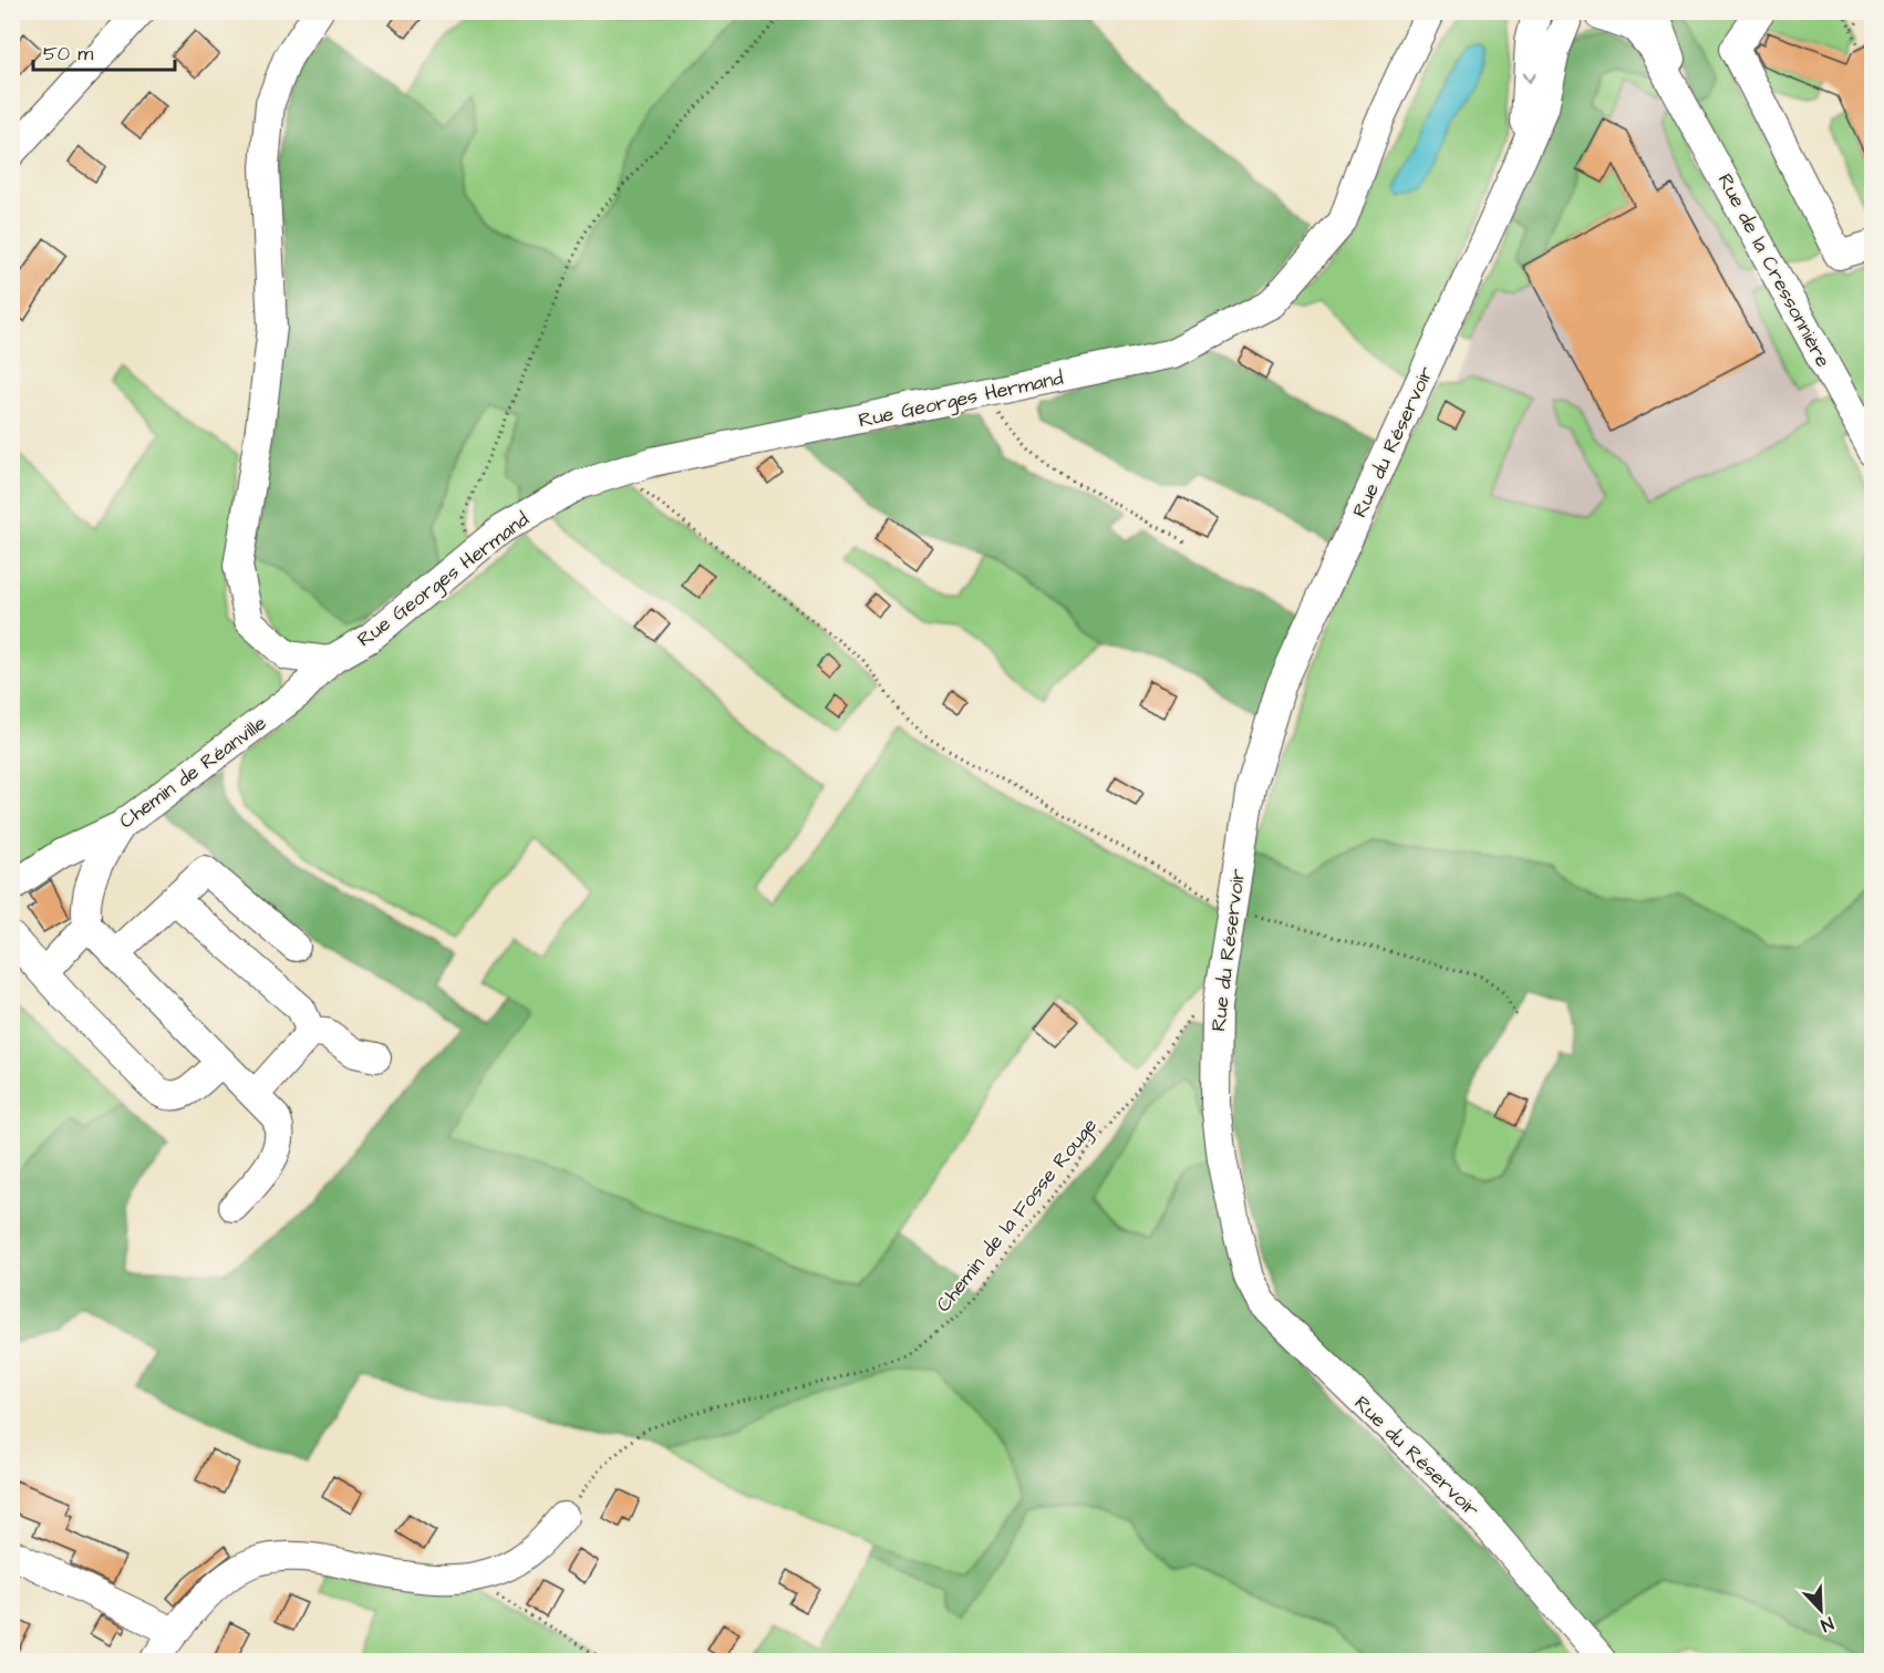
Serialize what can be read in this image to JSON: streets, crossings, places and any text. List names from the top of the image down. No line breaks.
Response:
{"streets":{"street":["Rue de la Cressonnière","Rue Georges Hermand","Rue du Réservoir","Chemin de Réanville"],"path":["Chemin de la Fosse Rouge"]},"crossings":[["Rue Georges Hermand","Chemin de Réanville"],["Rue du Réservoir","Chemin de la Fosse Rouge"]],"scale_bar":"50 m","north":"bottom right"}
